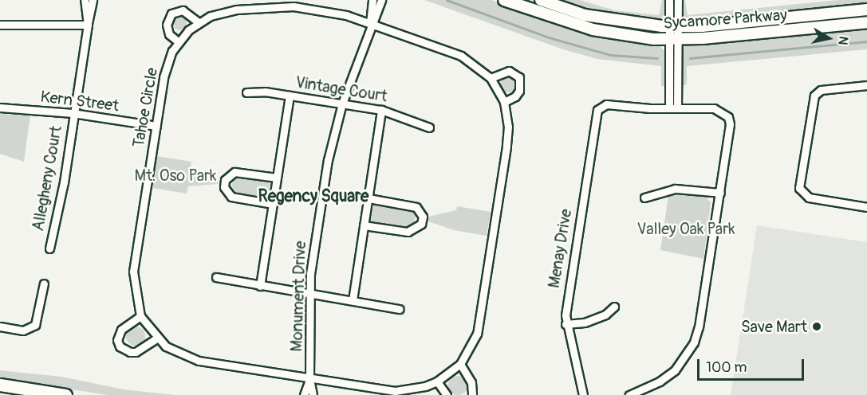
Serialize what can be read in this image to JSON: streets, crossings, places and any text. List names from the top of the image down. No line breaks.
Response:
{"streets":{"main road":["Sycamore Parkway"],"street":["Vintage Court","Kern Street","Tahoe Circle","Allegheny Court","Menay Drive","Monument Drive"]},"crossings":[["Vintage Court","Monument Drive"],["Kern Street","Tahoe Circle"],["Kern Street","Allegheny Court"],["Tahoe Circle","Monument Drive"]],"districts":["Regency Square"],"parks":["Mt. Oso Park","Valley Oak Park"],"places":["Save Mart"],"scale_bar":"100 m","north":"right"}
